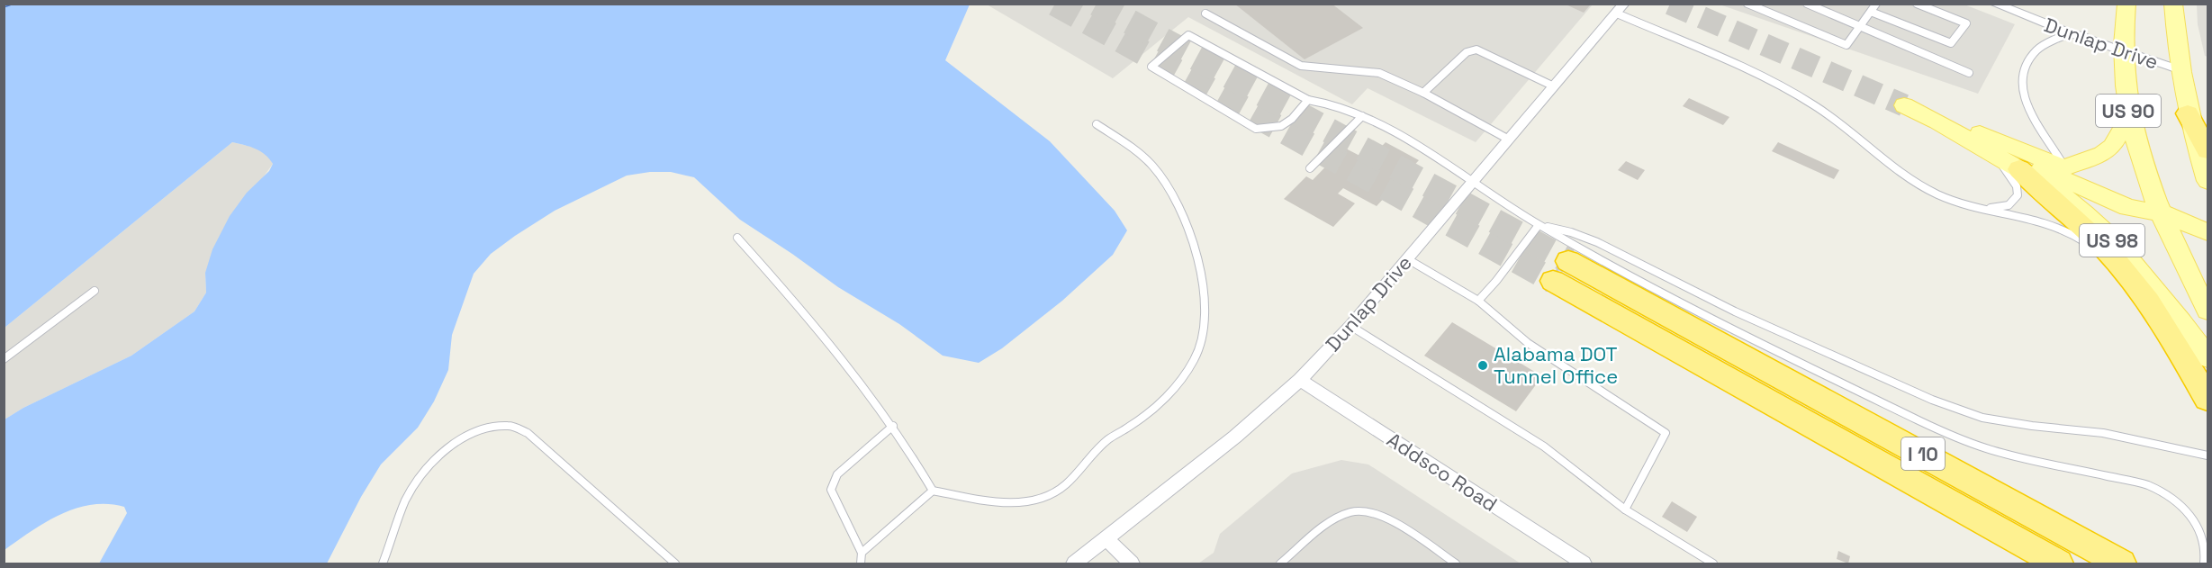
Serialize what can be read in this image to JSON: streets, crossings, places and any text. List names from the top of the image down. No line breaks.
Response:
{"streets":{"highway":["I 10"],"main road":["US 90","US 98"],"street":["Dunlap Drive","Addsco Road"]},"crossings":[["Dunlap Drive","US 90"],["Dunlap Drive","US 98"],["Dunlap Drive","Addsco Road"],["US 90","US 98"]],"places":["Alabama DOT Tunnel Office"]}
